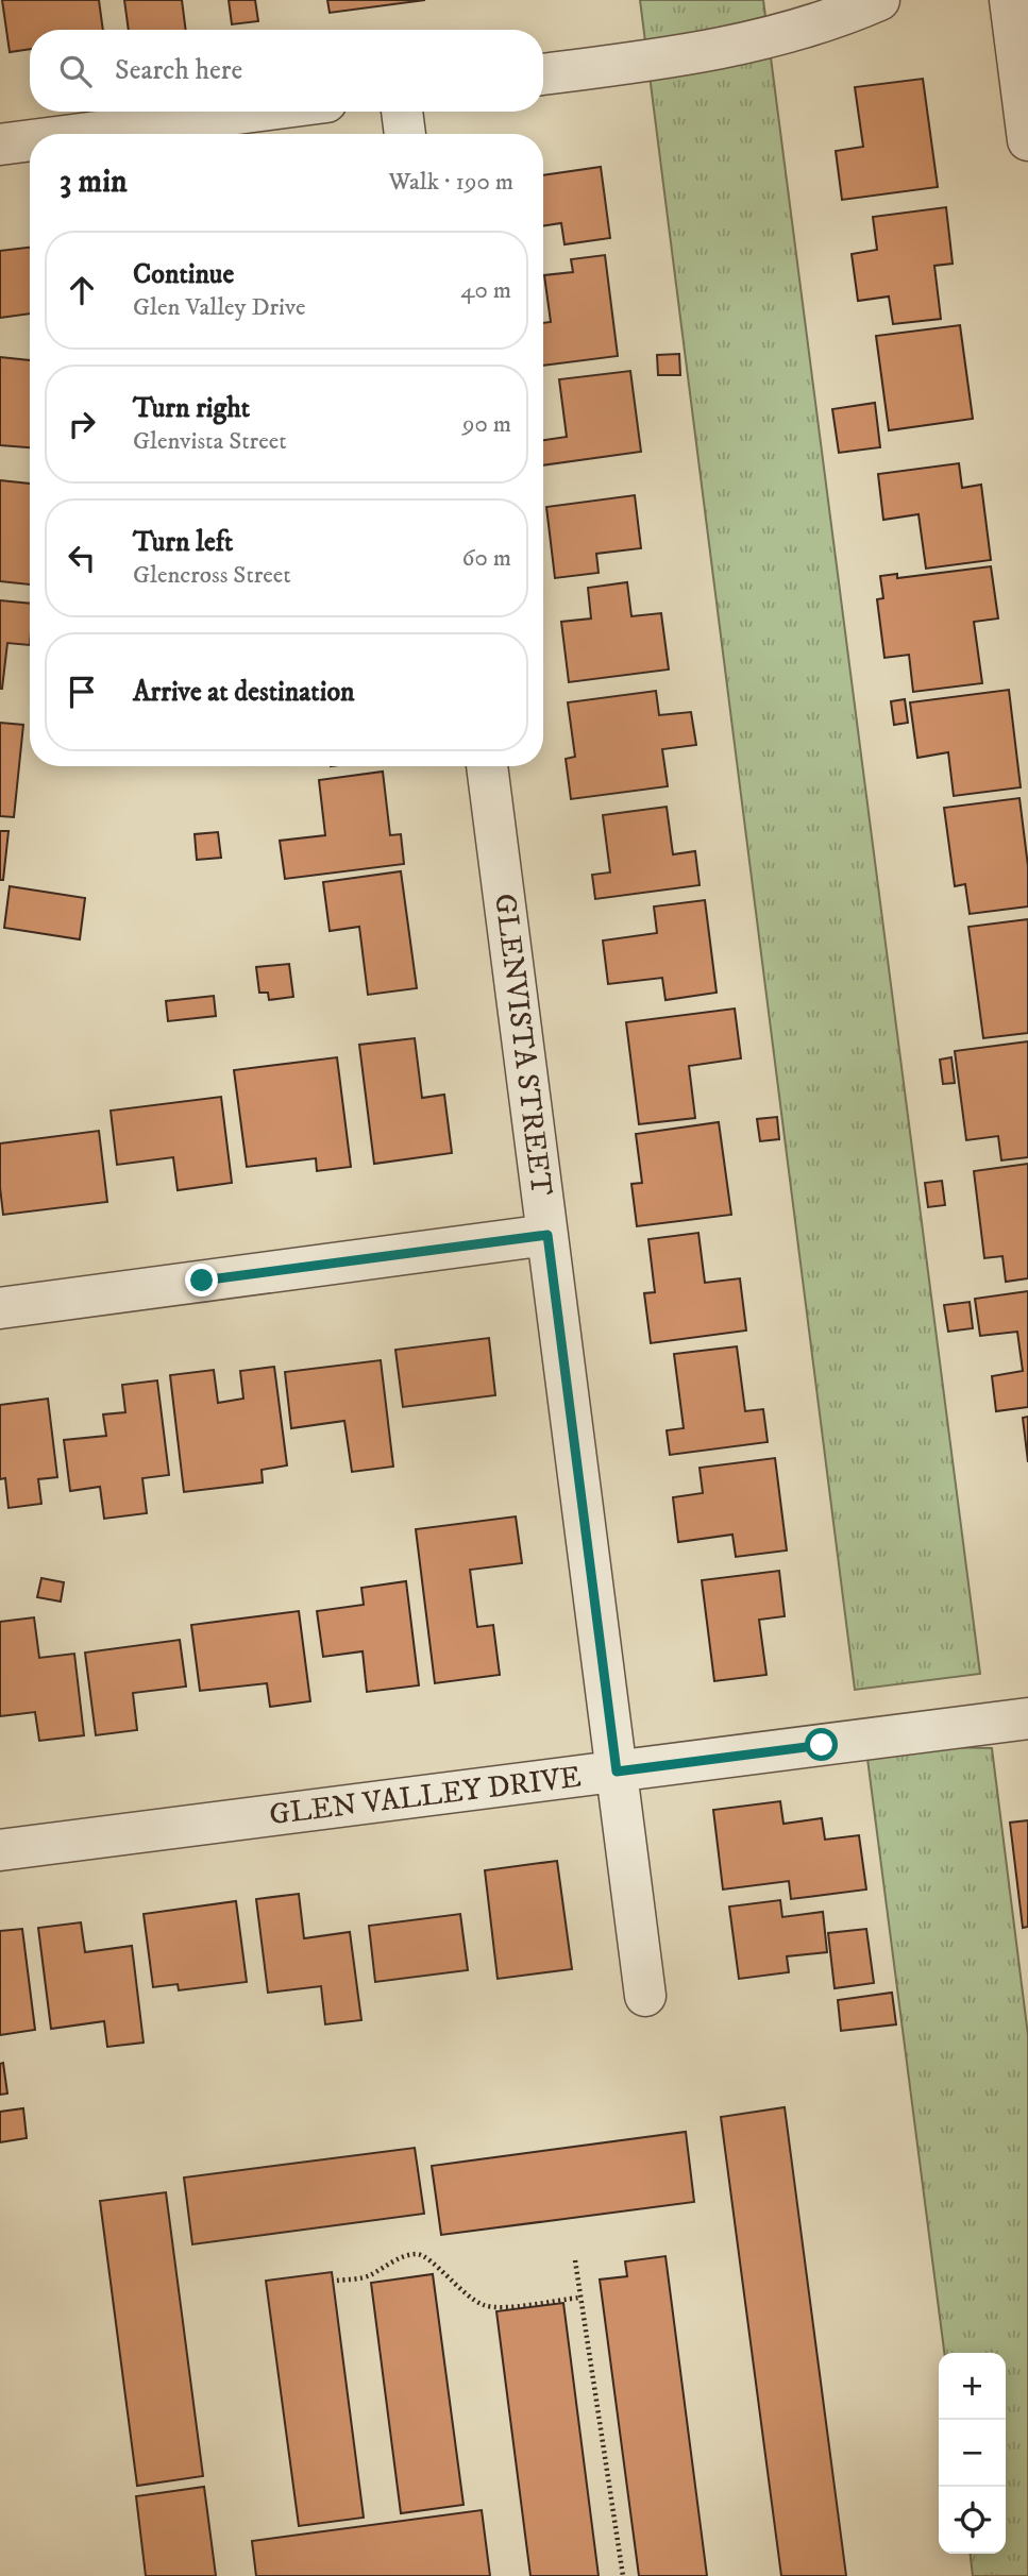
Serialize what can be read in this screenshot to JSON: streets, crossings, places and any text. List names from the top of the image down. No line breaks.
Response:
{"streets":{"street":["GLENVISTA STREET","GLEN VALLEY DRIVE"]},"crossings":[["GLENVISTA STREET","GLEN VALLEY DRIVE"]],"page":{"search":"Search here","heading":["3 min","Walk · 190 m"],"list":[["Continue","Glen Valley Drive","40 m"],["Turn right","Glenvista Street","90 m"],["Turn left","Glencross Street","60 m"],"Arrive at destination"],"map_buttons":["+","−"]}}
